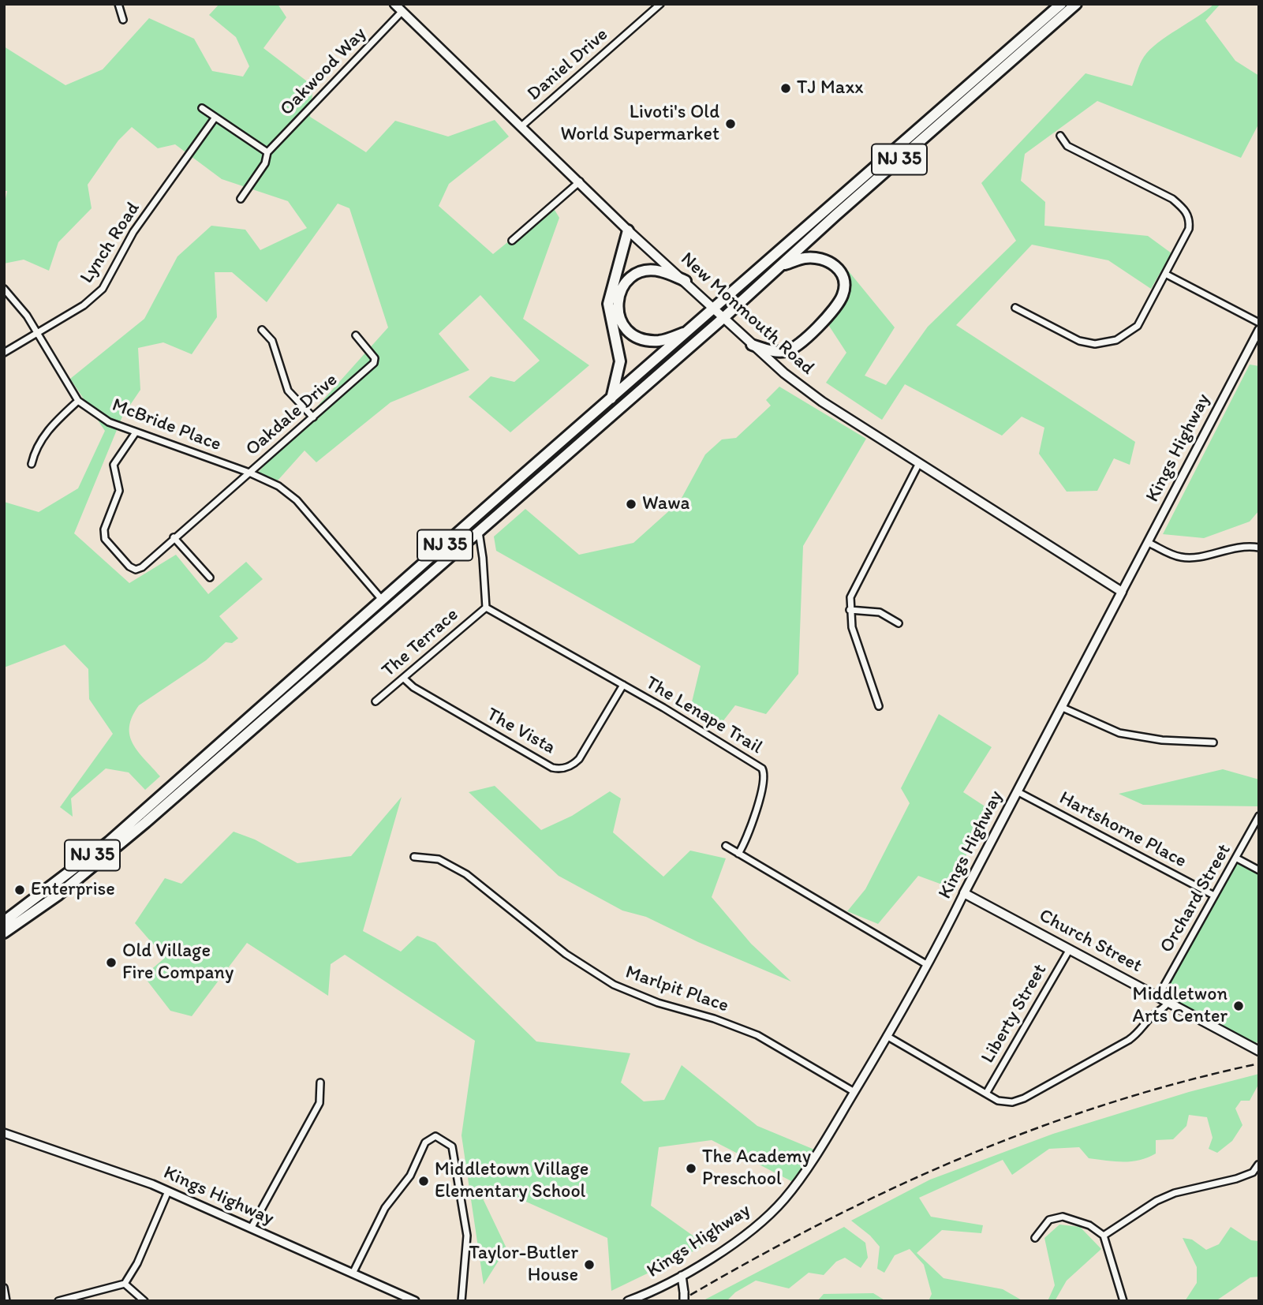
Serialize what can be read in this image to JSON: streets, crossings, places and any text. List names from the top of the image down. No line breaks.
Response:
{"streets":{"highway":["NJ 35"],"main road":["New Monmouth Road","Kings Highway","Church Street"],"street":["Daniel Drive","Oakwood Way","Lynch Road","Oakdale Drive","McBride Place","The Terrace","The Lenape Trail","The Vista","Hartshorne Place","Orchard Street","Marlpit Place","Liberty Street"]},"crossings":[["Daniel Drive","New Monmouth Road"],["Oakwood Way","New Monmouth Road"],["NJ 35","New Monmouth Road"],["NJ 35","McBride Place"],["Lynch Road","McBride Place"],["New Monmouth Road","Kings Highway"],["Oakdale Drive","McBride Place"],["Kings Highway","Hartshorne Place"],["Kings Highway","Church Street"],["Kings Highway","Marlpit Place"],["The Terrace","The Lenape Trail"],["The Terrace","The Vista"],["The Lenape Trail","The Vista"],["Hartshorne Place","Orchard Street"],["Orchard Street","Church Street"],["Church Street","Liberty Street"]],"places":["TJ Maxx","Livoti's Old World Supermarket","Wawa","Enterprise","Old Village Fire Company","Middletwon Arts Center","The Academy Preschool","Middletown Village Elementary School","Taylor-Butler House"]}
